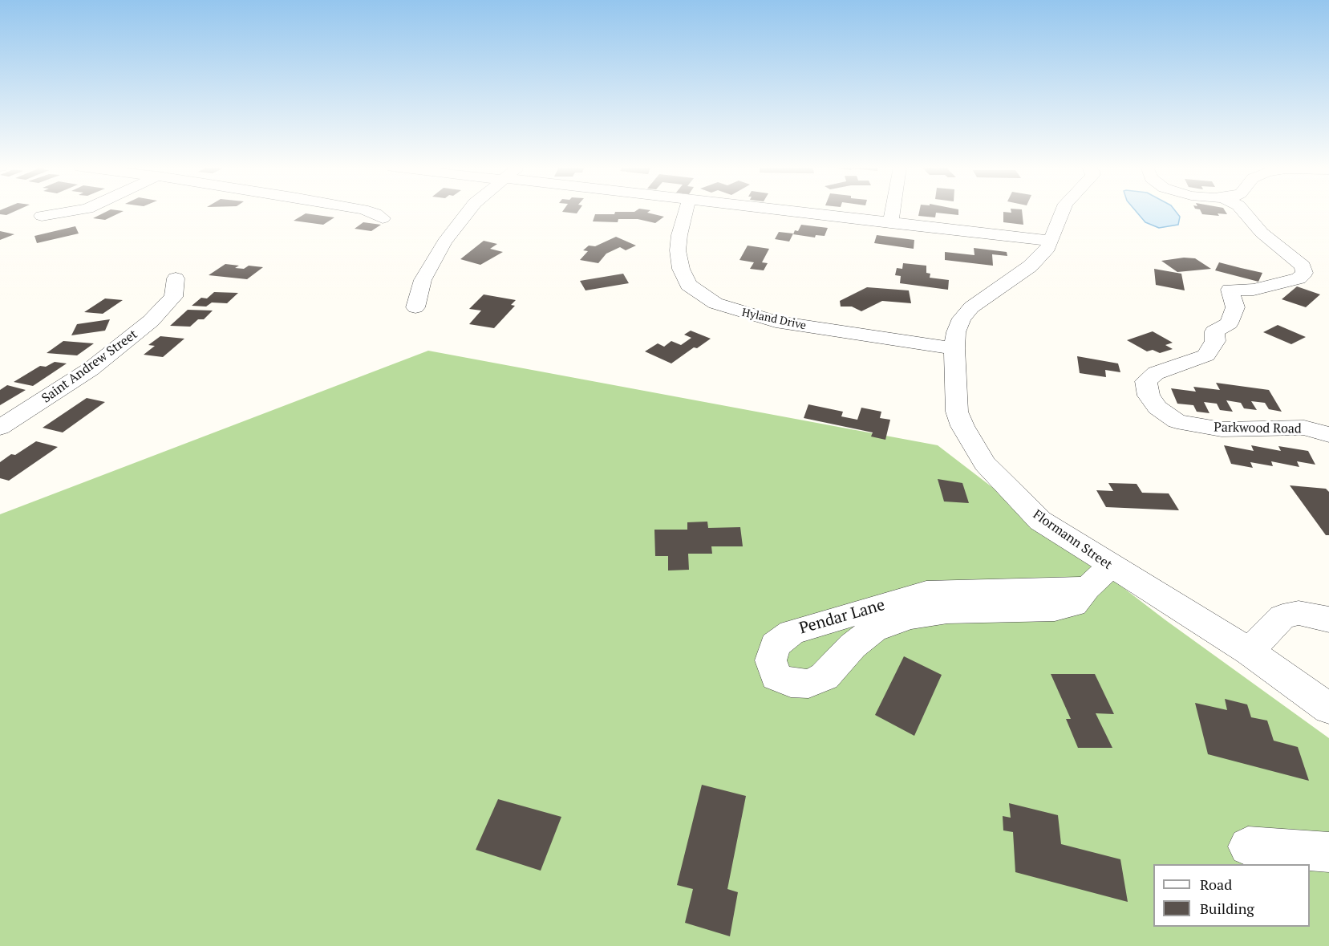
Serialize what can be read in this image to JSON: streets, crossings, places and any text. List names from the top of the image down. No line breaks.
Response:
{"streets":{"street":["Hyland Drive","Saint Andrew Street","Parkwood Road","Flormann Street","Pendar Lane"]},"crossings":[["Hyland Drive","Flormann Street"],["Flormann Street","Pendar Lane"]],"legend":["Road","Building"]}
